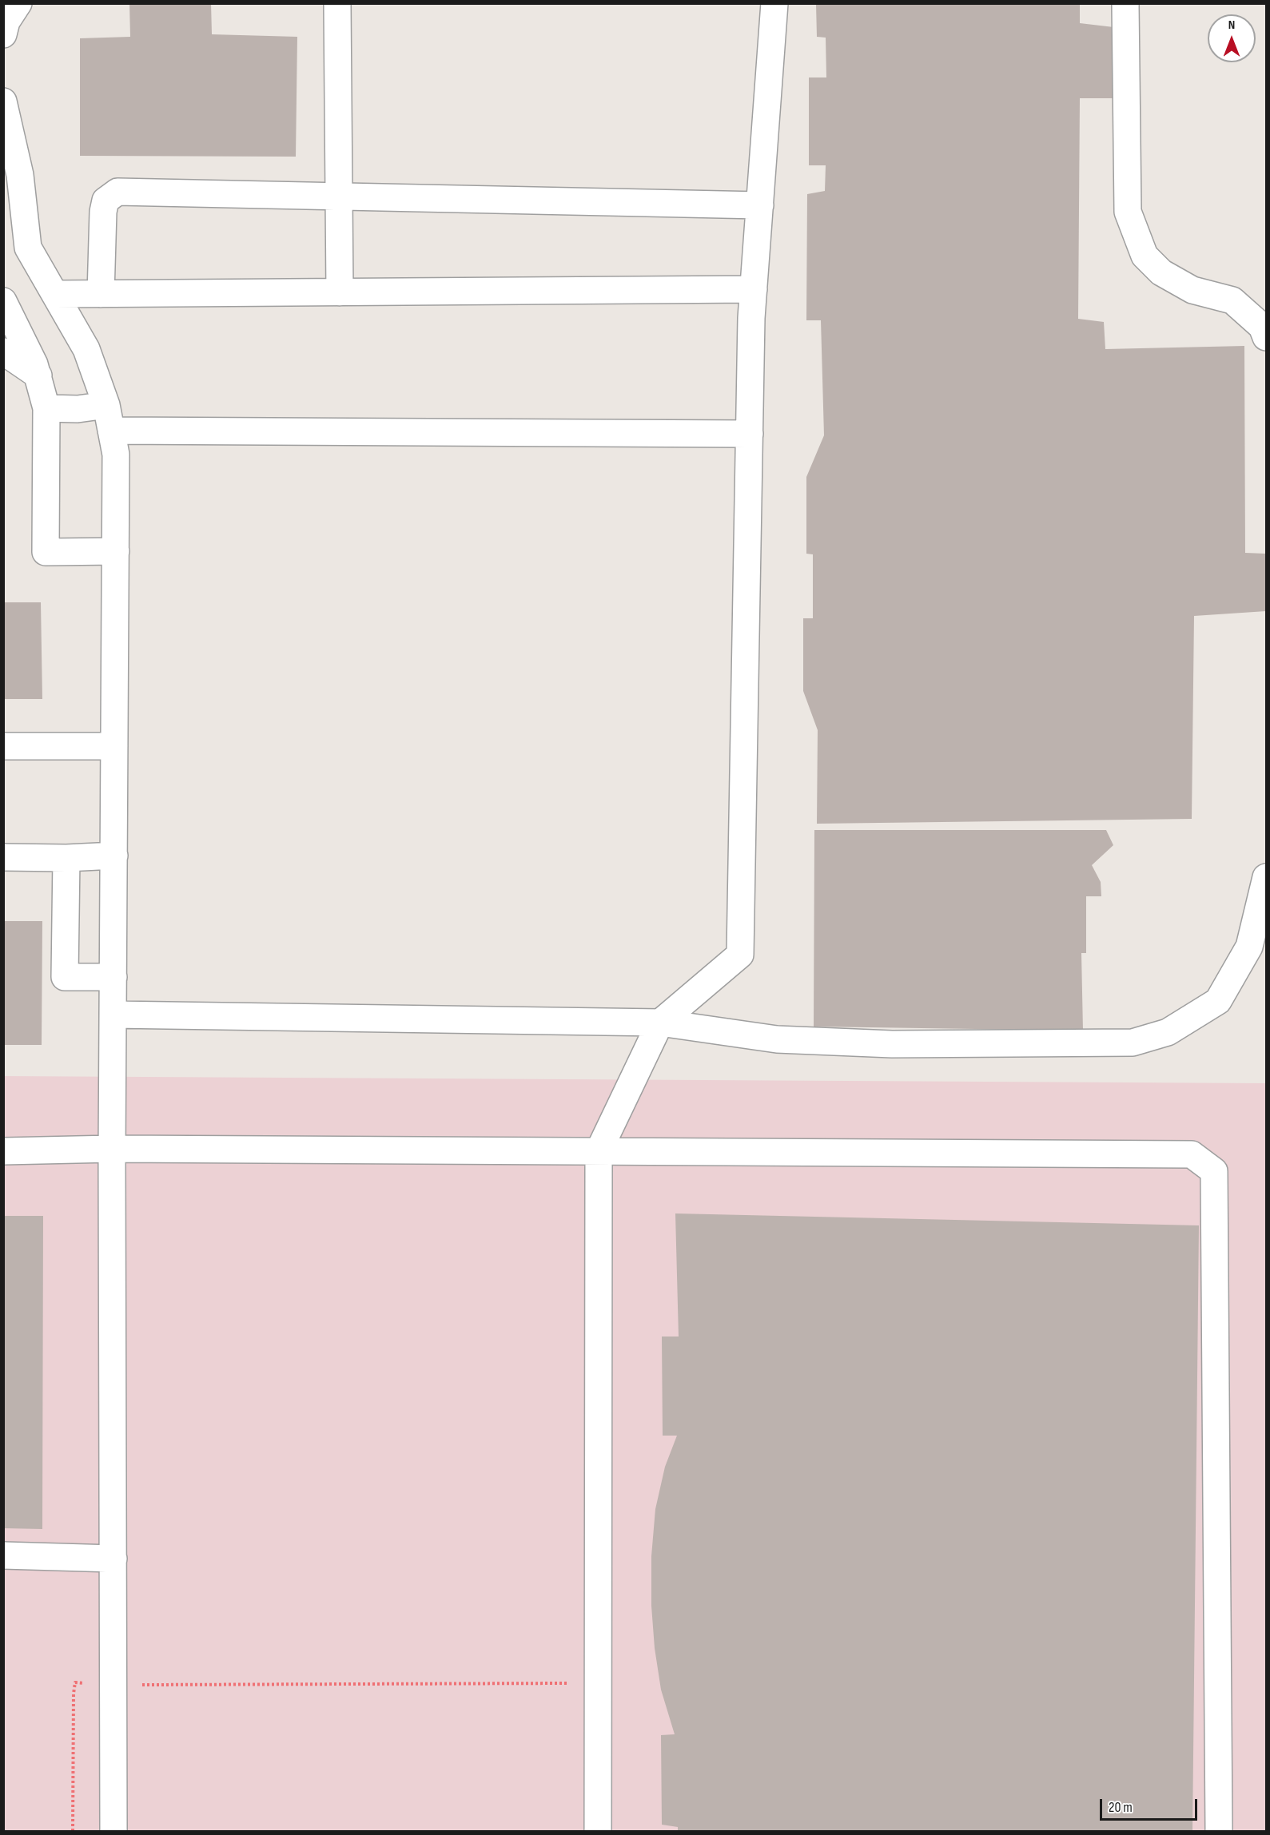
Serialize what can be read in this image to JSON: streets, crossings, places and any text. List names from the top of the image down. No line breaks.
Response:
{"scale_bar":"20 m","north":"top"}
